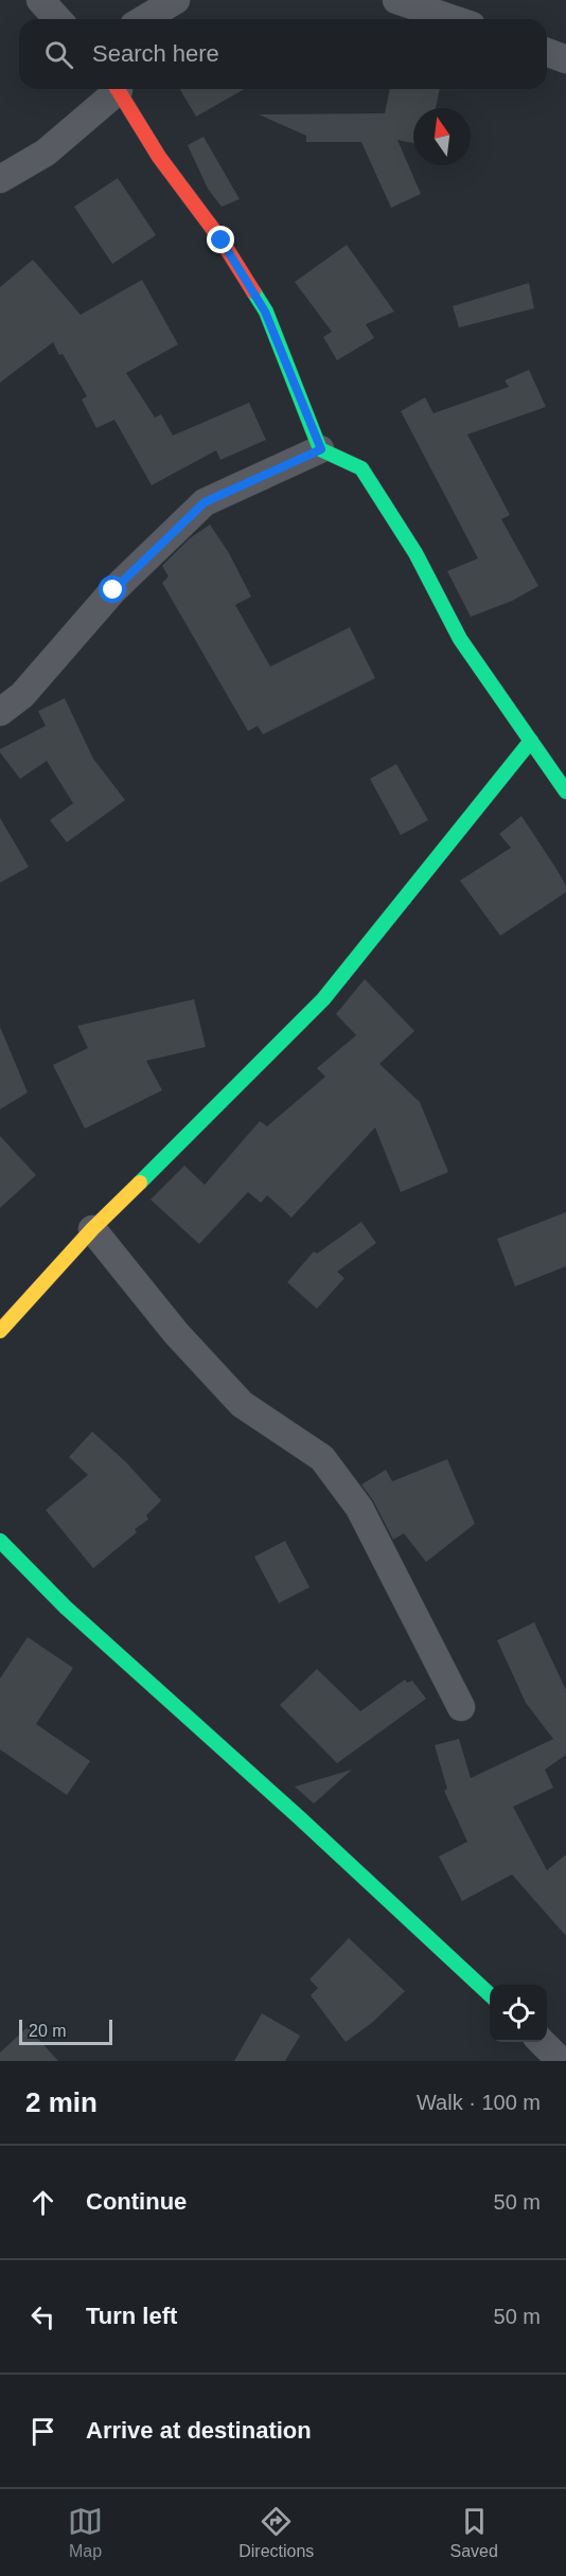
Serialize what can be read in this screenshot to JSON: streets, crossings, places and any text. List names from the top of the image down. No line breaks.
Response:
{"scale_bar":"20 m","north":"top","page":{"search":"Search here","scale":"20 m","heading":["2 min","Walk · 100 m"],"list":[["Continue","50 m"],["Turn left","50 m"],"Arrive at destination"],"nav":["Map","Directions","Saved"]}}
